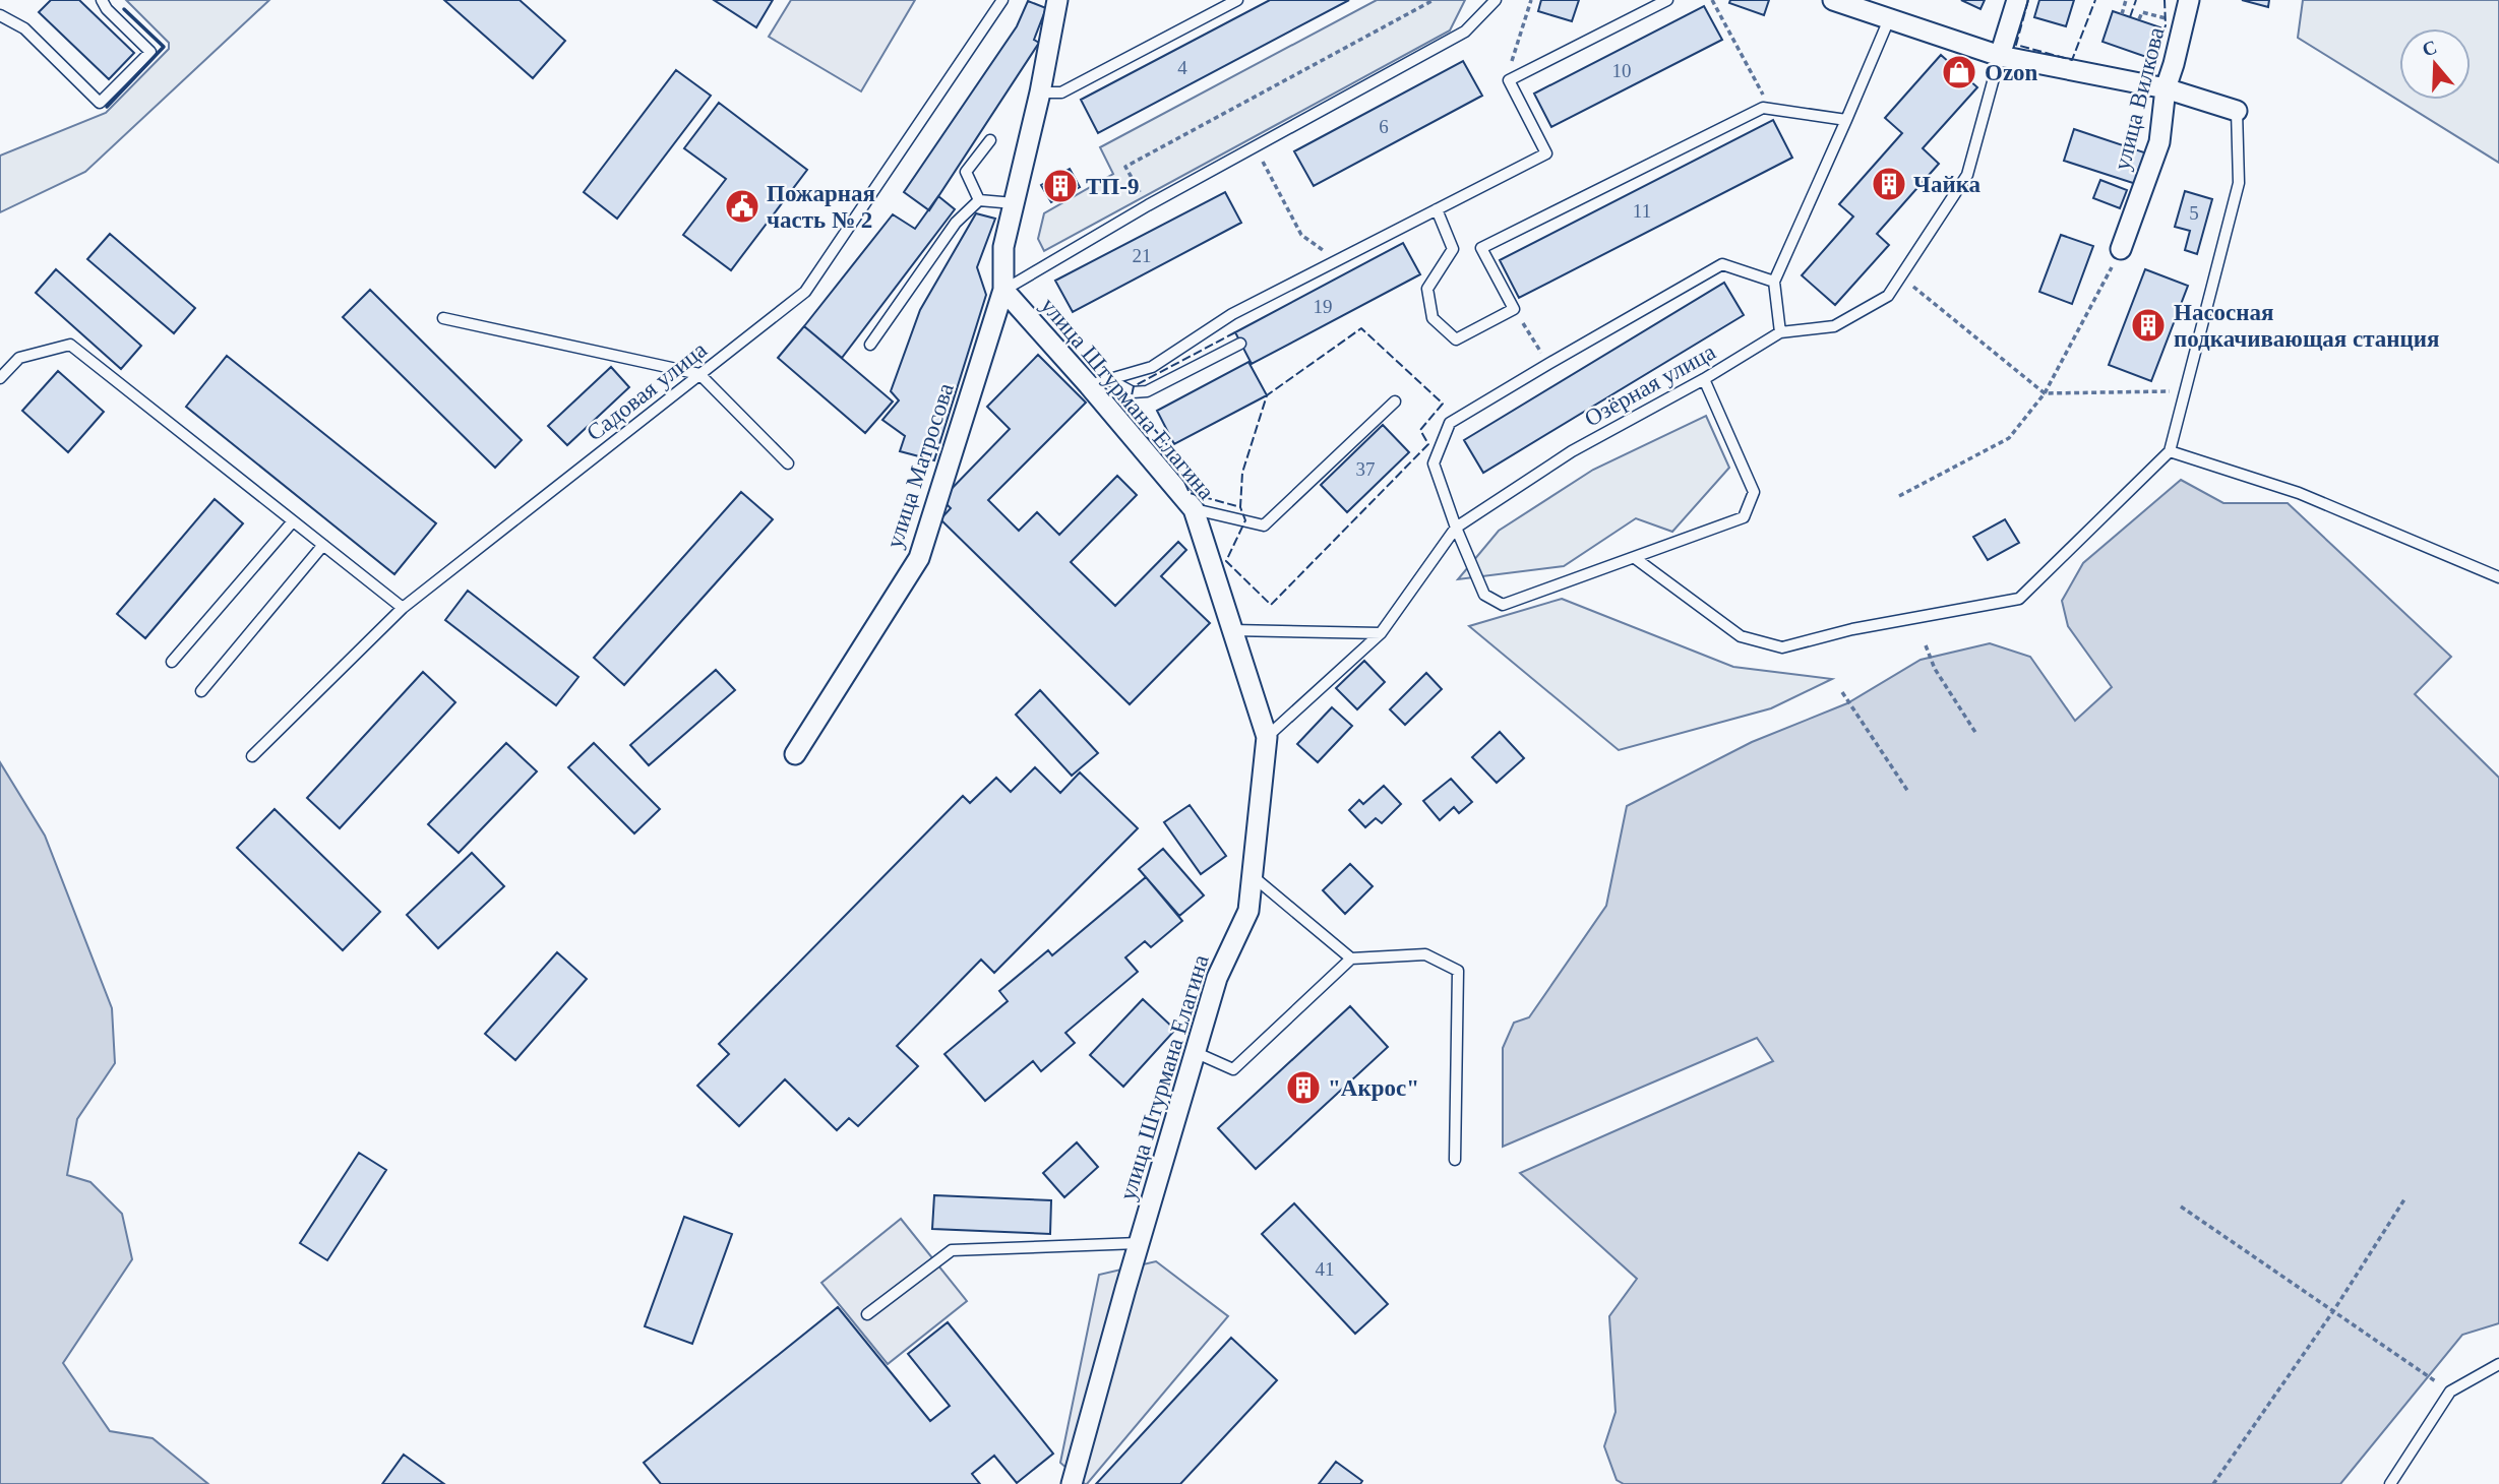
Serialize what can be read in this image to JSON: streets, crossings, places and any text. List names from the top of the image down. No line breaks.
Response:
{"streets":{"street":["улица Вилкова","улица Штурмана Елагина","улица Матросова"],"lane":["Озёрная улица","Садовая улица"]},"crossings":[["Озёрная улица","улица Штурмана Елагина"],["улица Штурмана Елагина","улица Матросова"]],"places":{"shop":["Ozon"],"building":["Чайка","ТП-9","Насосная подкачивающая станция","\"Акрос\""],"public building":["Пожарная часть № 2"]},"house_numbers":["4","10","6","11","5","21","19","37","41"],"north":"top"}
